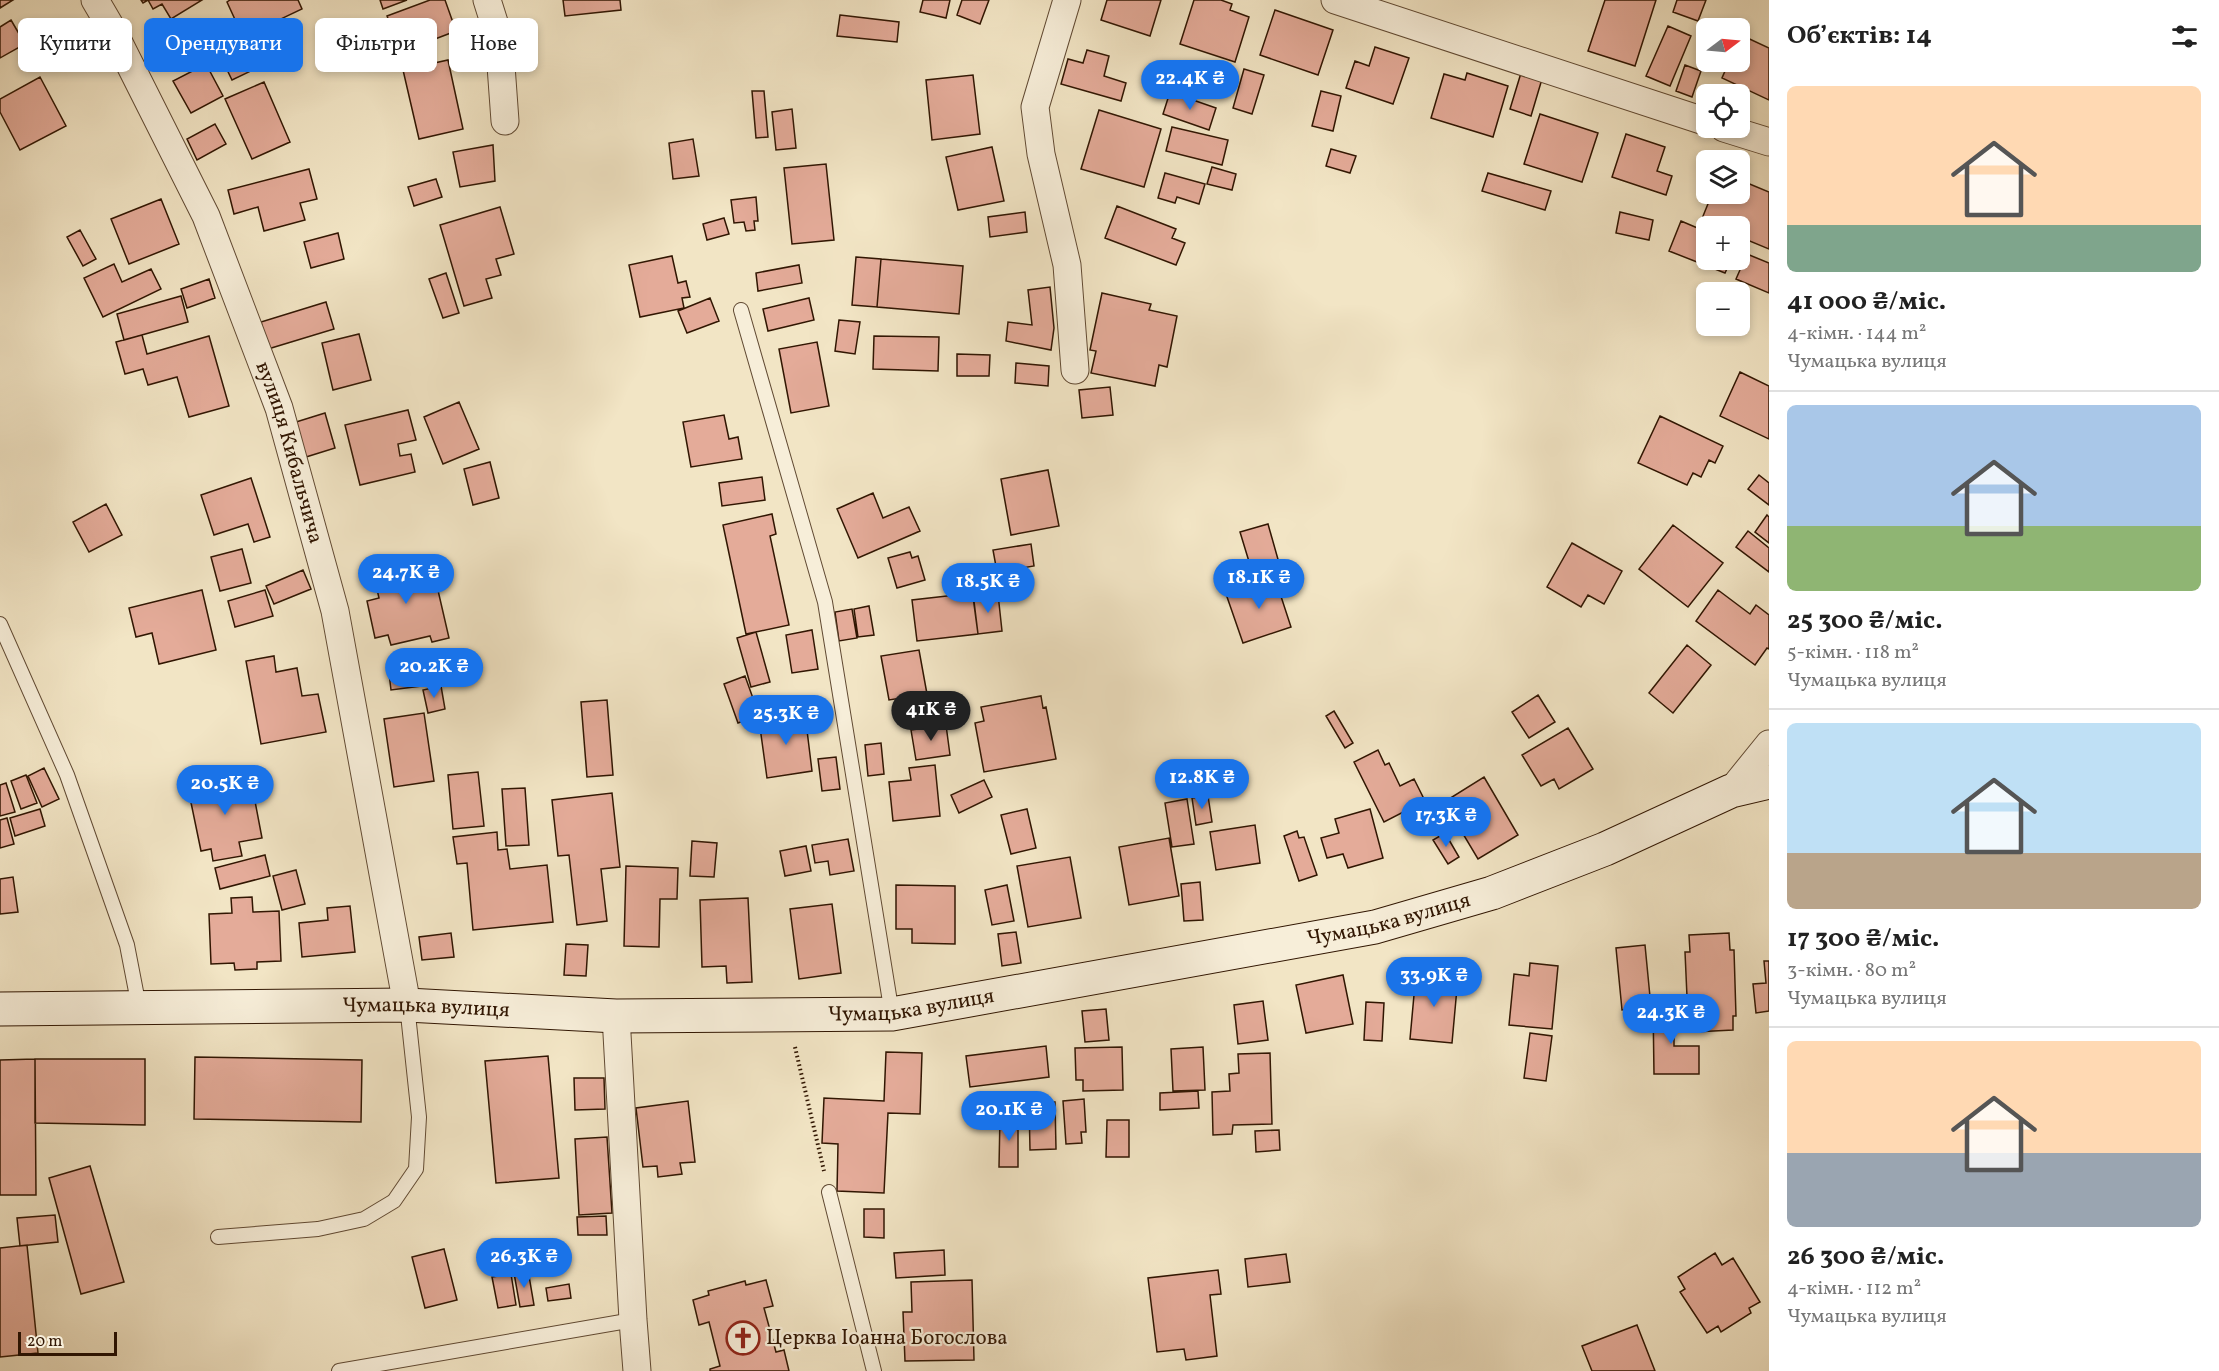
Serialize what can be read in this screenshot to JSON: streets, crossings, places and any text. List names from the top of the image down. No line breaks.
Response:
{"streets":{"street":["вулиця Кибальчича","Чумацька вулиця"]},"crossings":[["вулиця Кибальчича","Чумацька вулиця"]],"places":{"church":["Церква Іоанна Богослова"]},"scale_bar":"20 m","north":"right","page":{"heading":"Об’єктів: 14","map_buttons":["+","−"],"chip":["Купити","Орендувати","Фільтри","Нове"],"price":["22.4K ₴","24.7K ₴","18.1K ₴","18.5K ₴","20.2K ₴","41K ₴","25.3K ₴","12.8K ₴","20.5K ₴","17.3K ₴","33.9K ₴","24.3K ₴","20.1K ₴","26.3K ₴"],"list":[{"name":"41 000 ₴/міс.","note":"4-кімн. · 144 m² · Чумацька вулиця"},{"name":"25 300 ₴/міс.","note":"5-кімн. · 118 m² · Чумацька вулиця"},{"name":"17 300 ₴/міс.","note":"3-кімн. · 80 m² · Чумацька вулиця"},{"name":"26 300 ₴/міс.","note":"4-кімн. · 112 m² · Чумацька вулиця"}],"scale":"20 m"}}
